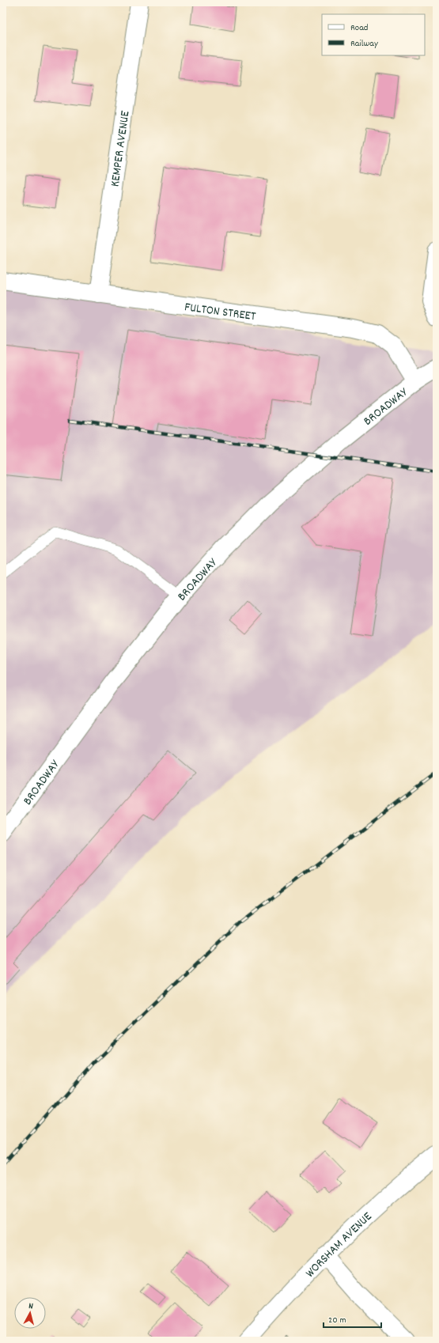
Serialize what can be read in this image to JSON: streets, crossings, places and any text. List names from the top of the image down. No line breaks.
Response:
{"streets":{"street":["KEMPER AVENUE","FULTON STREET","BROADWAY","WORSHAM AVENUE"]},"crossings":[["KEMPER AVENUE","FULTON STREET"],["FULTON STREET","BROADWAY"]],"legend":["Road","Railway"],"scale_bar":"20 m","north":"top"}
